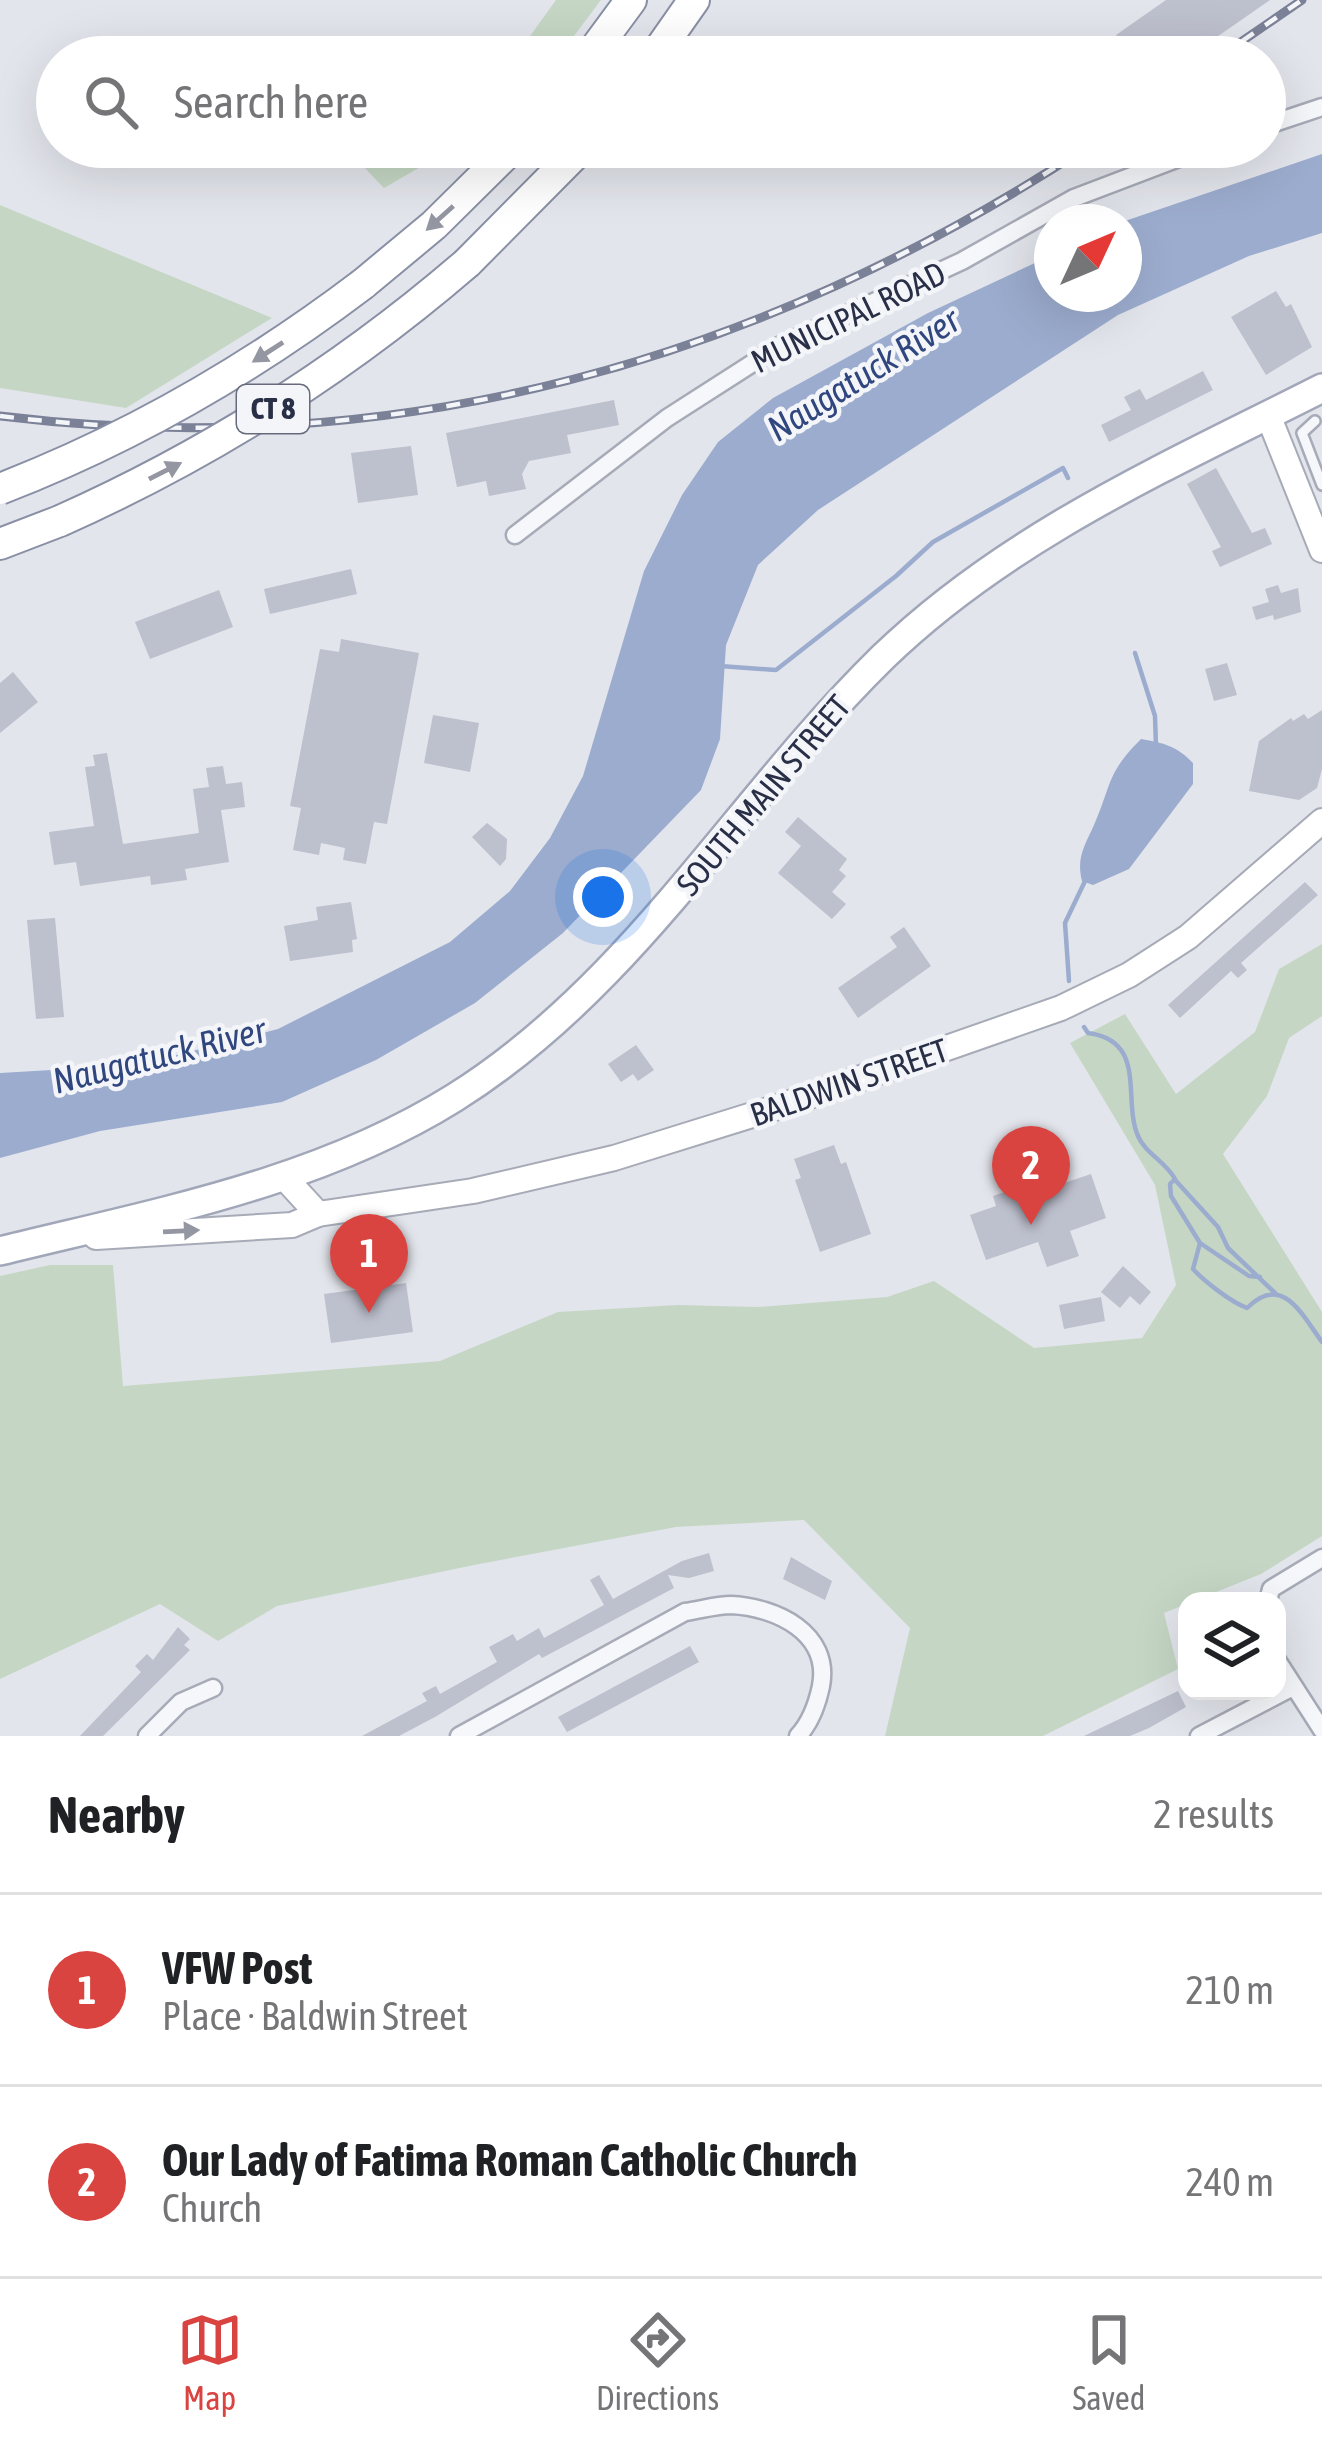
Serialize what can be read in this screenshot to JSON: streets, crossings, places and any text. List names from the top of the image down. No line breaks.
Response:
{"streets":{"highway":["CT 8"],"main road":["SOUTH MAIN STREET","BALDWIN STREET"],"street":["MUNICIPAL ROAD"]},"crossings":[["SOUTH MAIN STREET","BALDWIN STREET"]],"water":["Naugatuck River"],"north":"top right","page":{"search":"Search here","pins":["2","1"],"heading":["Nearby","2 results"],"list":[{"mark":"1","name":"VFW Post","note":"Place · Baldwin Street","value":"210 m"},{"mark":"2","name":"Our Lady of Fatima Roman Catholic Church","note":"Church","value":"240 m"}],"nav":["Map","Directions","Saved"]}}
